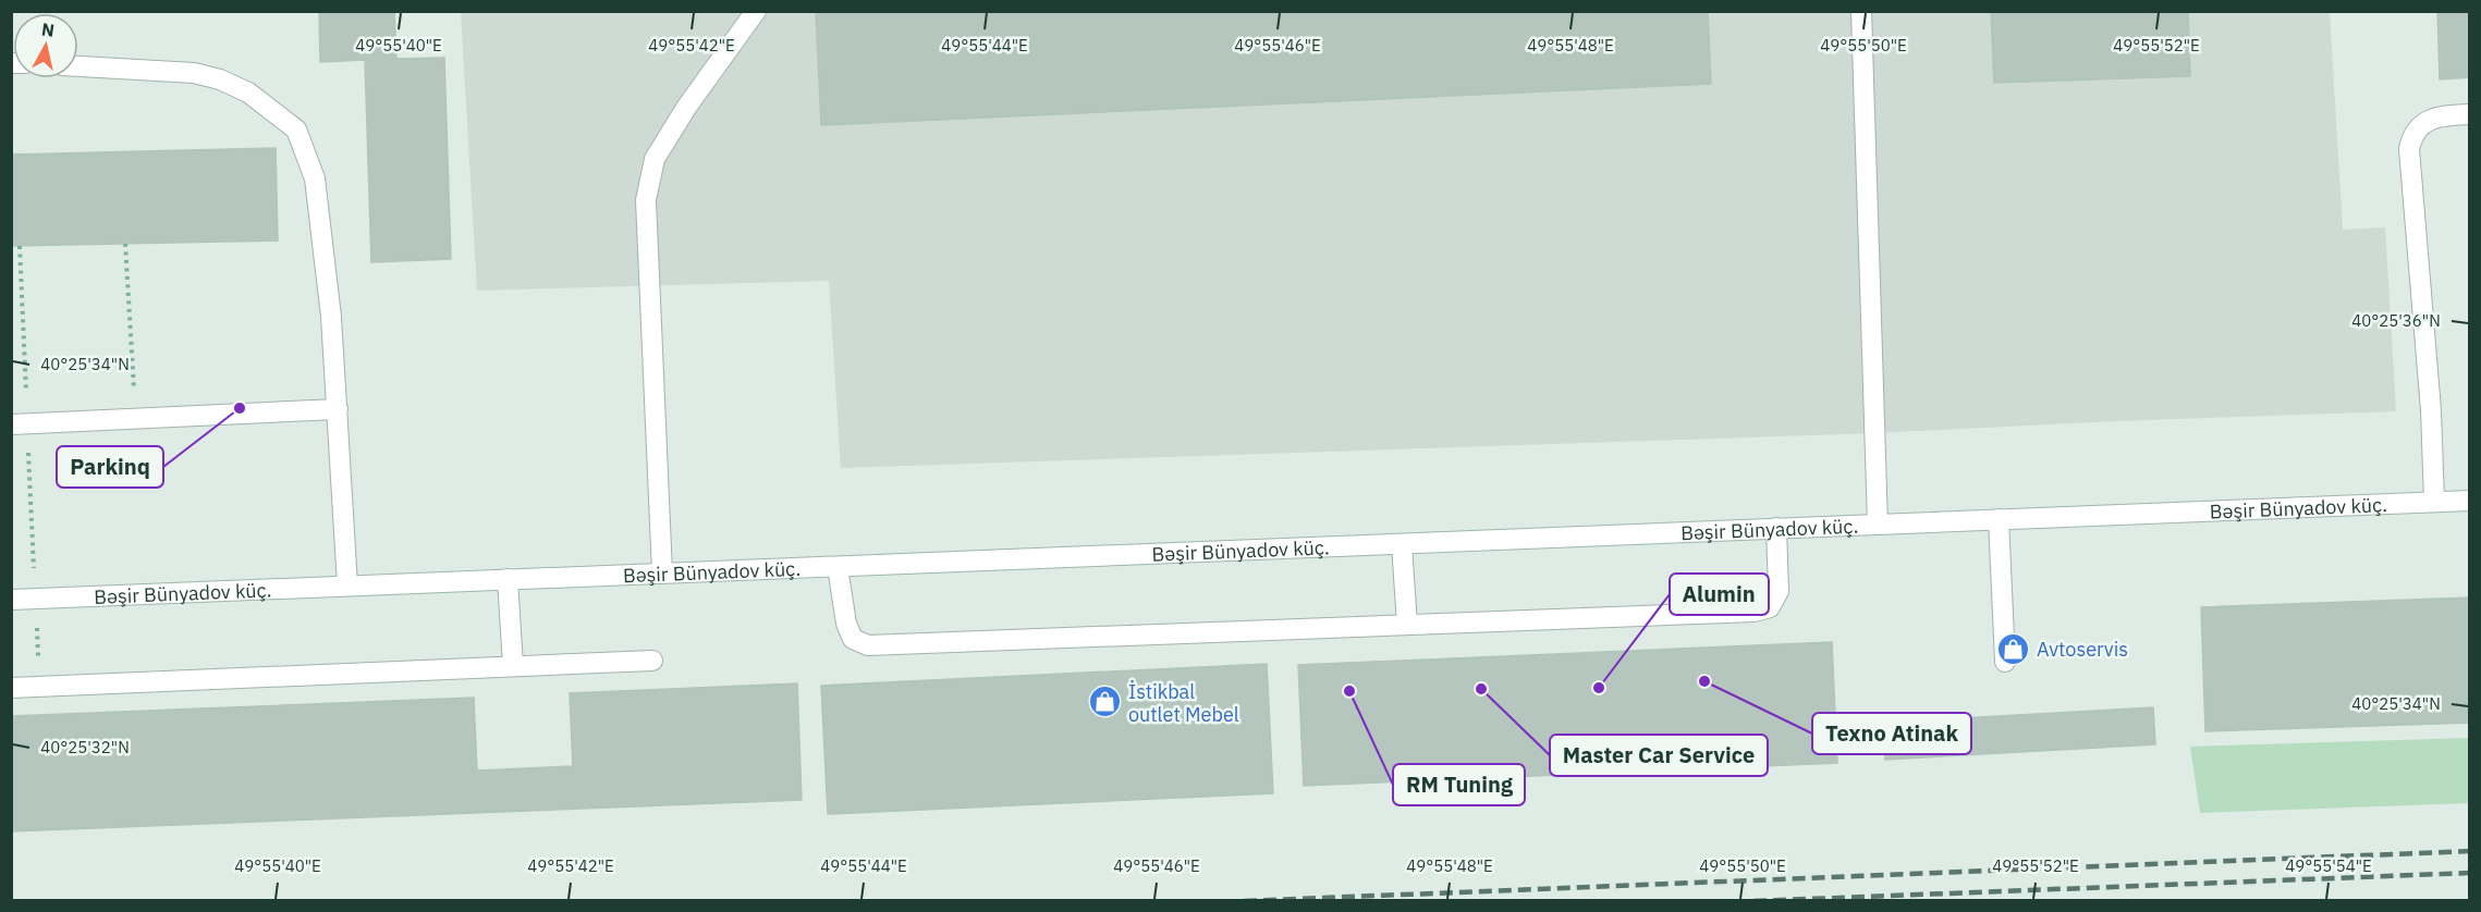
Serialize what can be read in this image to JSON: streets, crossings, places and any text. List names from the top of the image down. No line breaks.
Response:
{"streets":{"street":["Bəşir Bünyadov küç."]},"places":{"other":["Parkinq","Texno Atinak","Alumin","Master Car Service","RM Tuning"],"shop":["Avtoservis","İstikbal outlet Mebel"]},"north":"top","coordinates":["49°55'40\"E","49°55'42\"E","49°55'44\"E","49°55'46\"E","49°55'48\"E","49°55'50\"E","49°55'52\"E","40°25'36\"N","40°25'34\"N","40°25'32\"N","49°55'54\"E"]}
